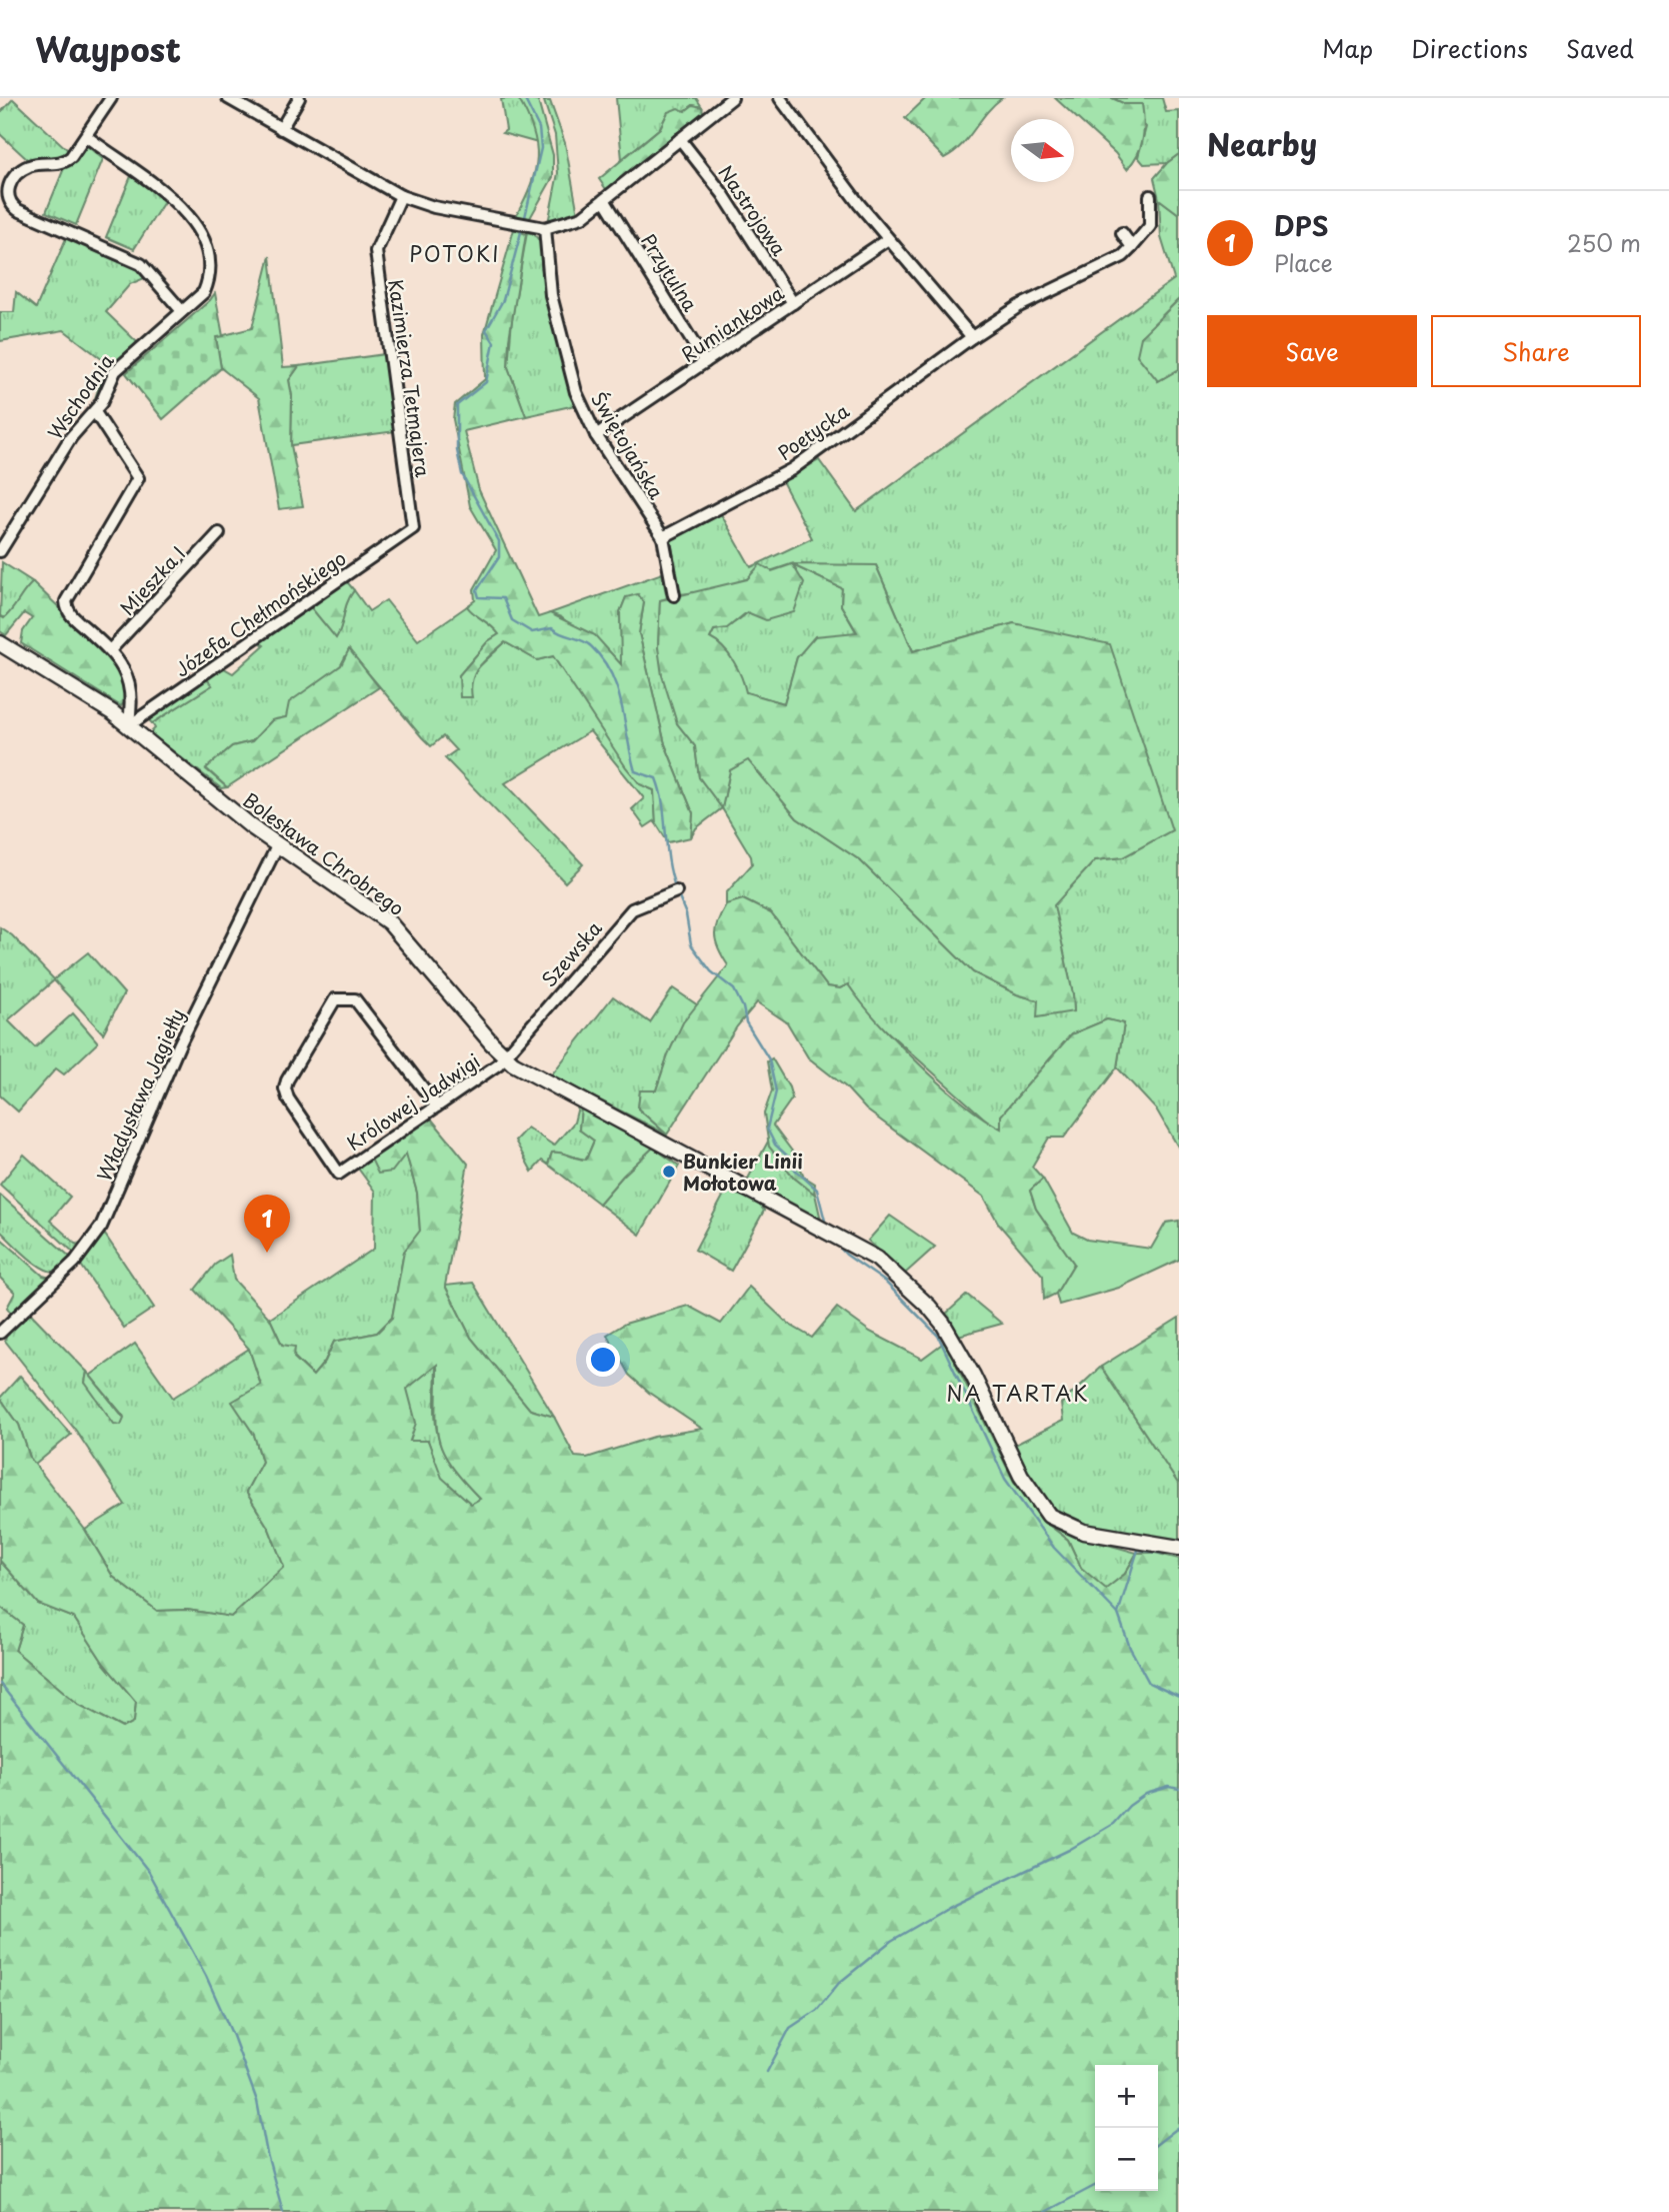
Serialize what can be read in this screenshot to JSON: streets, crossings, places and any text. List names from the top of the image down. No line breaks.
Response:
{"streets":{"street":["Nastrojowa","Przytulna","Rumiankowa","Kazimierza Tetmajera","Wschodnia","Poetycka","Świętojańska","Mieszka I","Józefa Chełmońskiego","Bolesława Chrobrego","Szewska","Władysława Jagiełły","Królowej Jadwigi"]},"crossings":[["Nastrojowa","Rumiankowa"],["Przytulna","Rumiankowa"],["Rumiankowa","Świętojańska"],["Kazimierza Tetmajera","Józefa Chełmońskiego"],["Poetycka","Świętojańska"],["Józefa Chełmońskiego","Bolesława Chrobrego"],["Bolesława Chrobrego","Szewska"],["Bolesława Chrobrego","Władysława Jagiełły"],["Bolesława Chrobrego","Królowej Jadwigi"],["Szewska","Królowej Jadwigi"]],"districts":["POTOKI","NA TARTAK"],"places":["Bunkier Linii Mołotowa"],"north":"right","page":{"header":"Waypost","nav":["Map","Directions","Saved"],"heading":"Nearby","list":[{"mark":"1","name":"DPS","note":"Place","value":"250 m"}],"buttons":["Save","Share"],"pins":"1","map_buttons":["+","−"]}}
